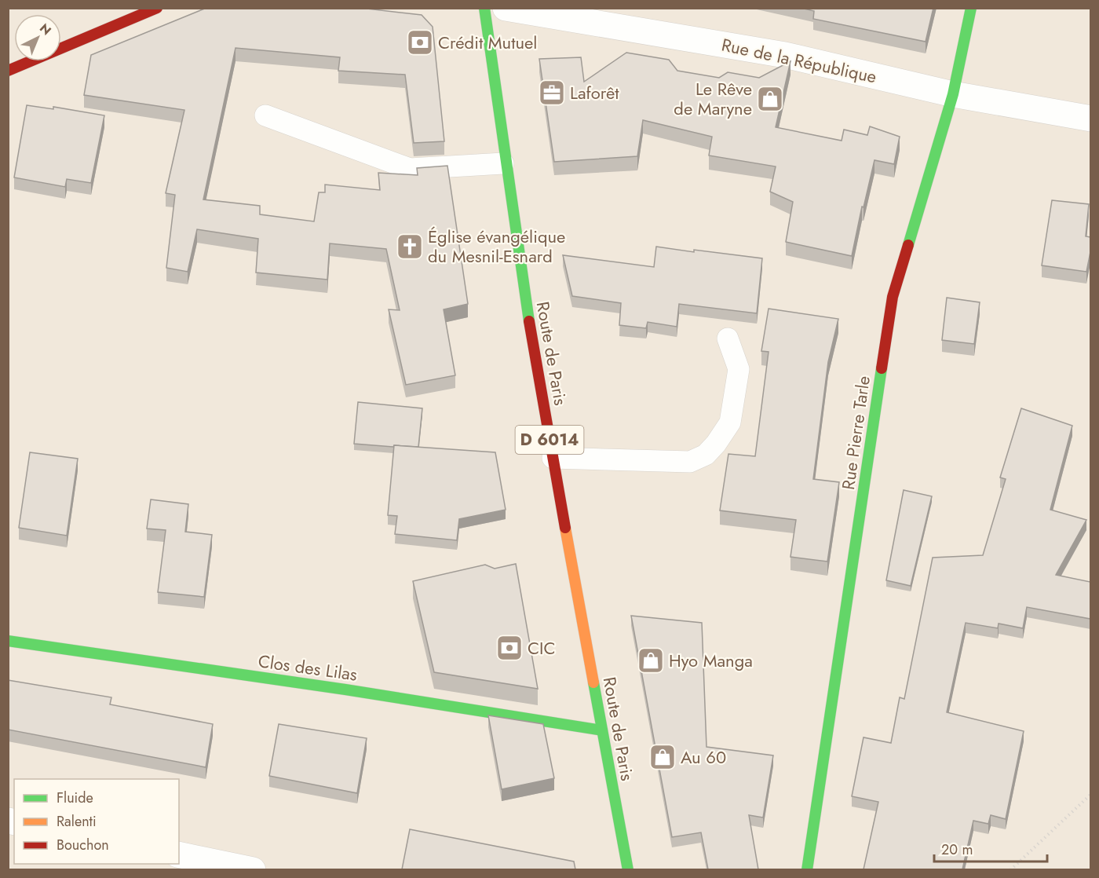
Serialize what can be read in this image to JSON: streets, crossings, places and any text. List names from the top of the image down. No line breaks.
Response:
{"streets":{"street":["Rue de la République","Route de Paris","Rue Pierre Tarle","D 6014","Clos des Lilas"]},"crossings":[["Rue de la République","Rue Pierre Tarle"],["Route de Paris","Clos des Lilas"]],"places":{"bank":["Crédit Mutuel","CIC"],"office":["Laforêt"],"shop":["Le Rêve de Maryne","Hyo Manga","Au 60"],"church":["Église évangélique du Mesnil-Esnard"]},"legend":["Fluide","Ralenti","Bouchon"],"scale_bar":"20 m","north":"top right"}
